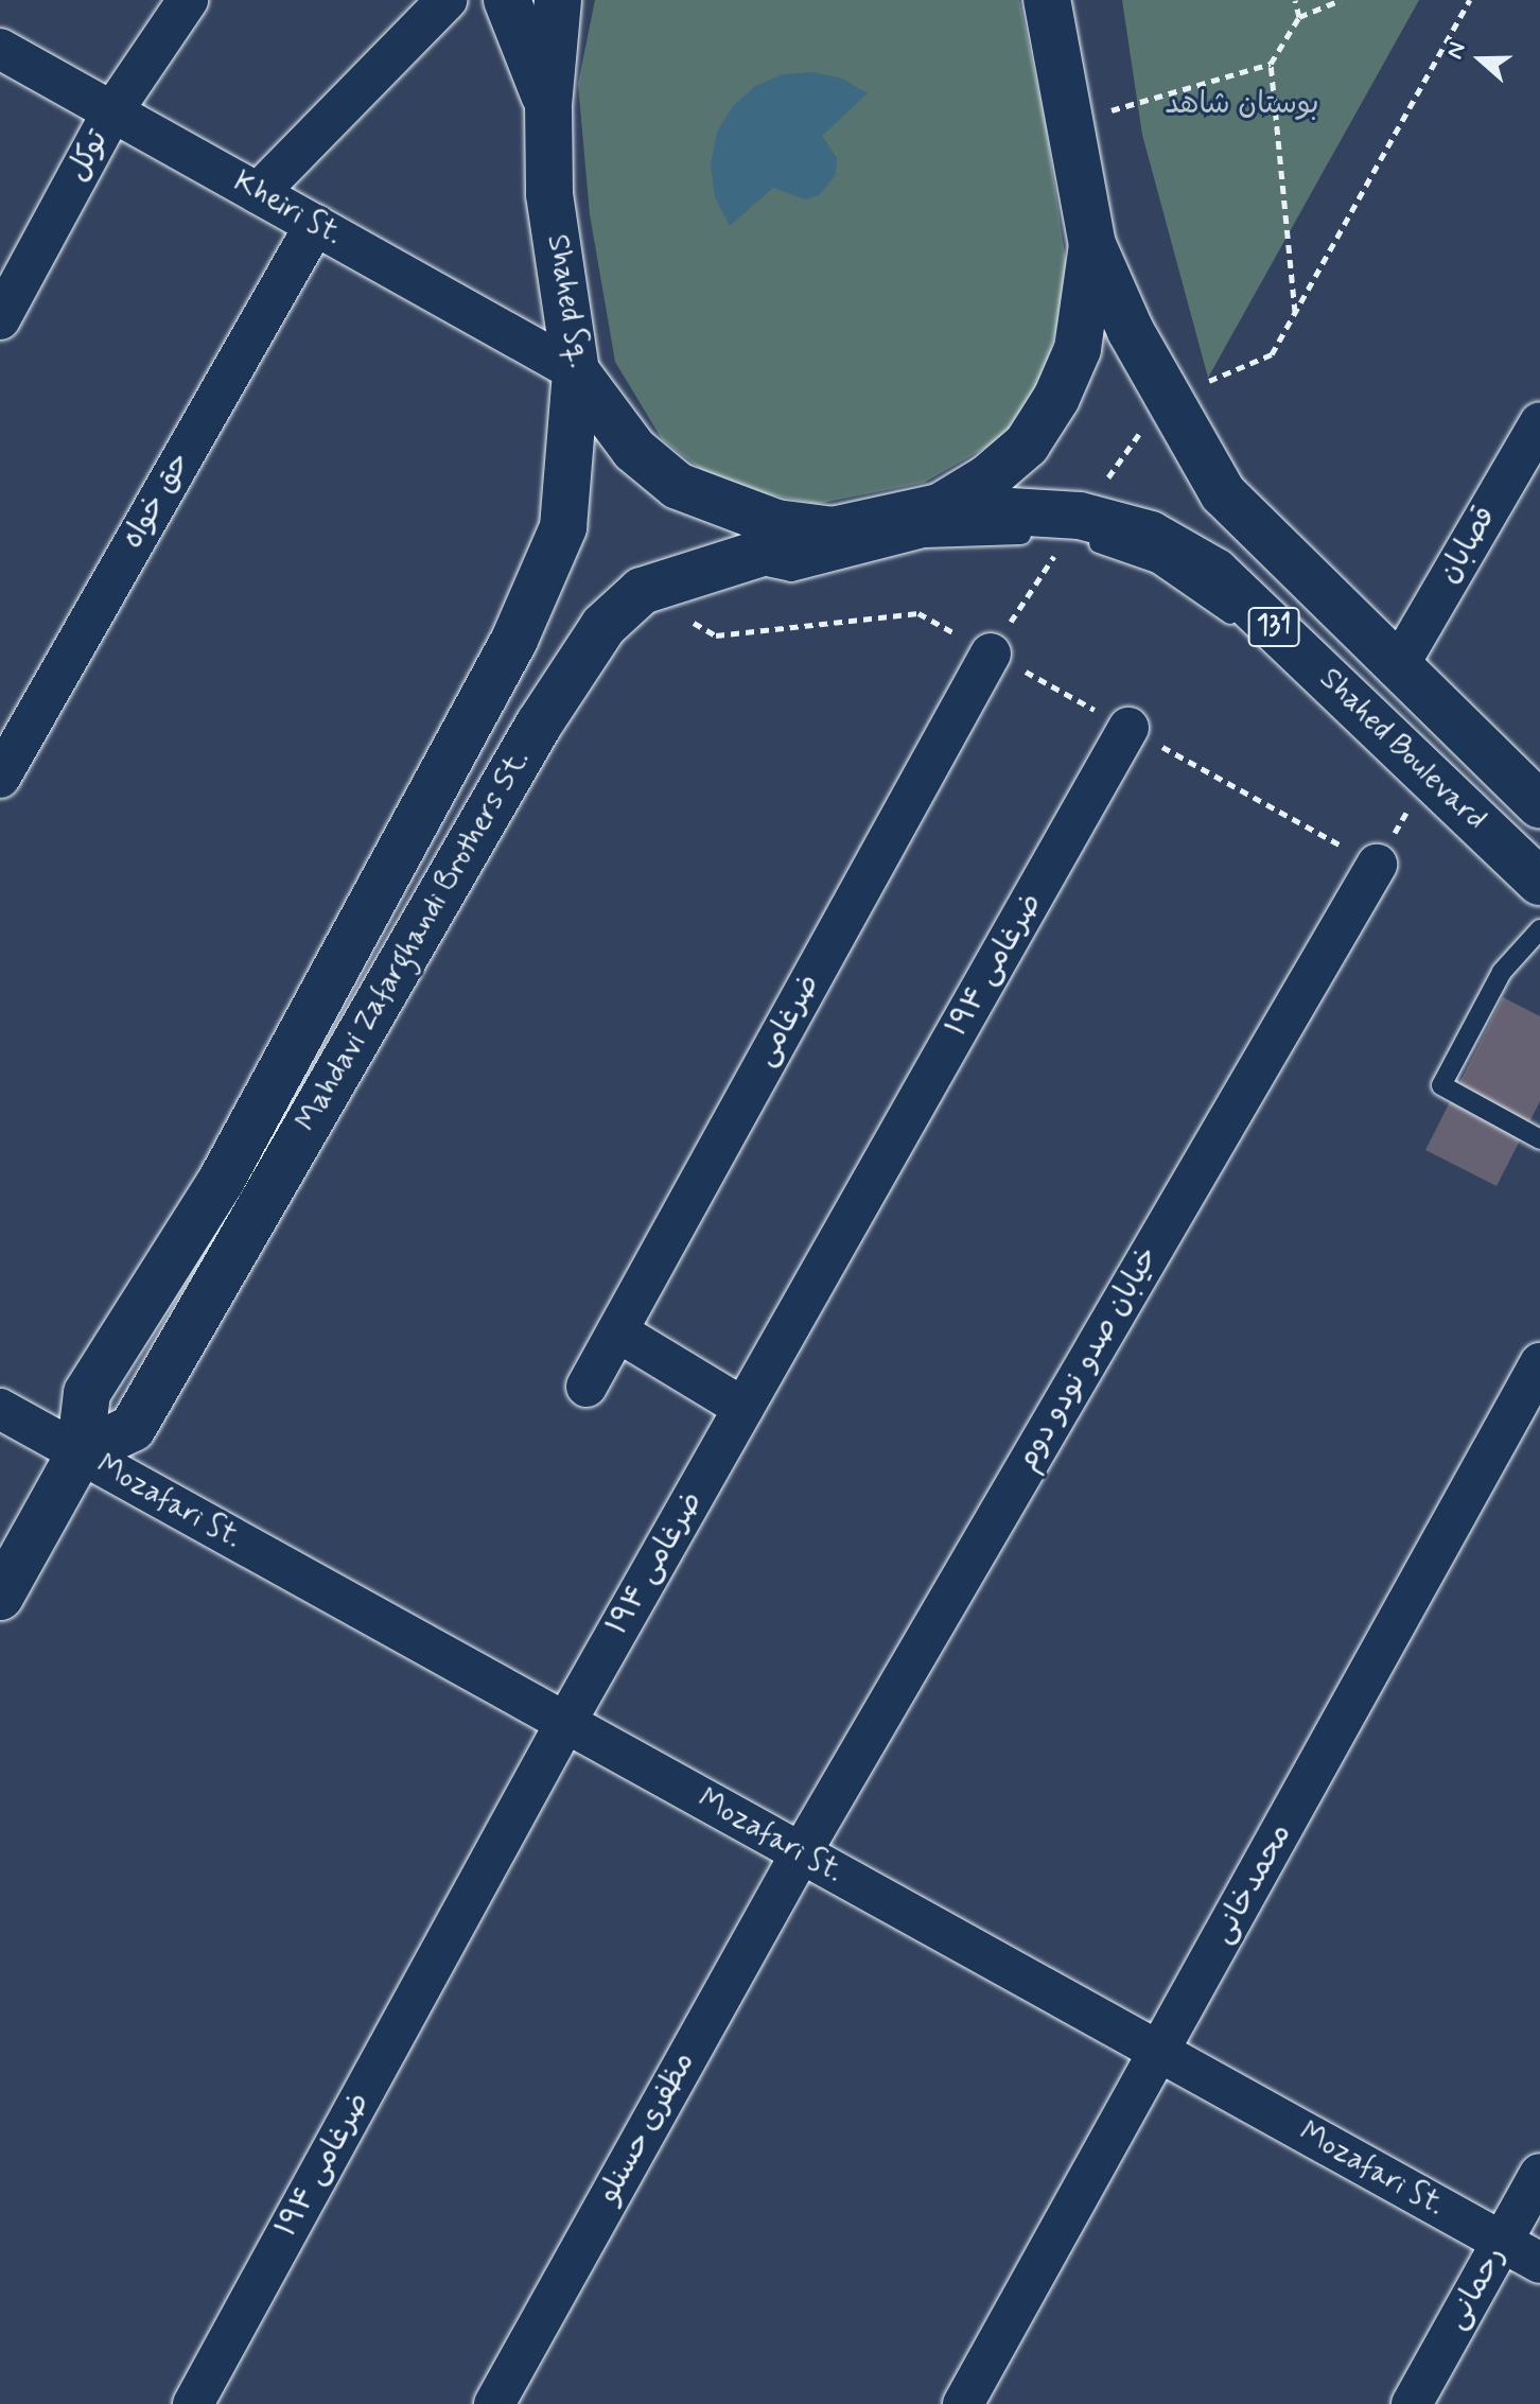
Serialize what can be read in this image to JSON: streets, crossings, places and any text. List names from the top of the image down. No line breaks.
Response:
{"streets":{"main road":["Shahed Sq.","131","Shahed Boulevard","Mahdavi Zafarghandi Brothers St."],"street":["توکل","Kheiri St.","حق خواه","قصابان","ضرغامی ۱۹۴","ضرغامی","خیابان صدو نودو دوم","Mozafari St.","محمدخانی","مظفری حسنلو","رحمانی"]},"crossings":[["توکل","Kheiri St."],["Kheiri St.","Shahed Sq."],["Kheiri St.","حق خواه"],["Kheiri St.","Mahdavi Zafarghandi Brothers St."],["Shahed Sq.","Shahed Boulevard"],["Shahed Sq.","Mahdavi Zafarghandi Brothers St."],["قصابان","Shahed Boulevard"],["Mahdavi Zafarghandi Brothers St.","Mozafari St."],["ضرغامی ۱۹۴","Mozafari St."],["خیابان صدو نودو دوم","Mozafari St."],["خیابان صدو نودو دوم","مظفری حسنلو"],["Mozafari St.","محمدخانی"],["Mozafari St.","مظفری حسنلو"],["Mozafari St.","رحمانی"]],"parks":["بوستان شاهد"],"north":"left"}
